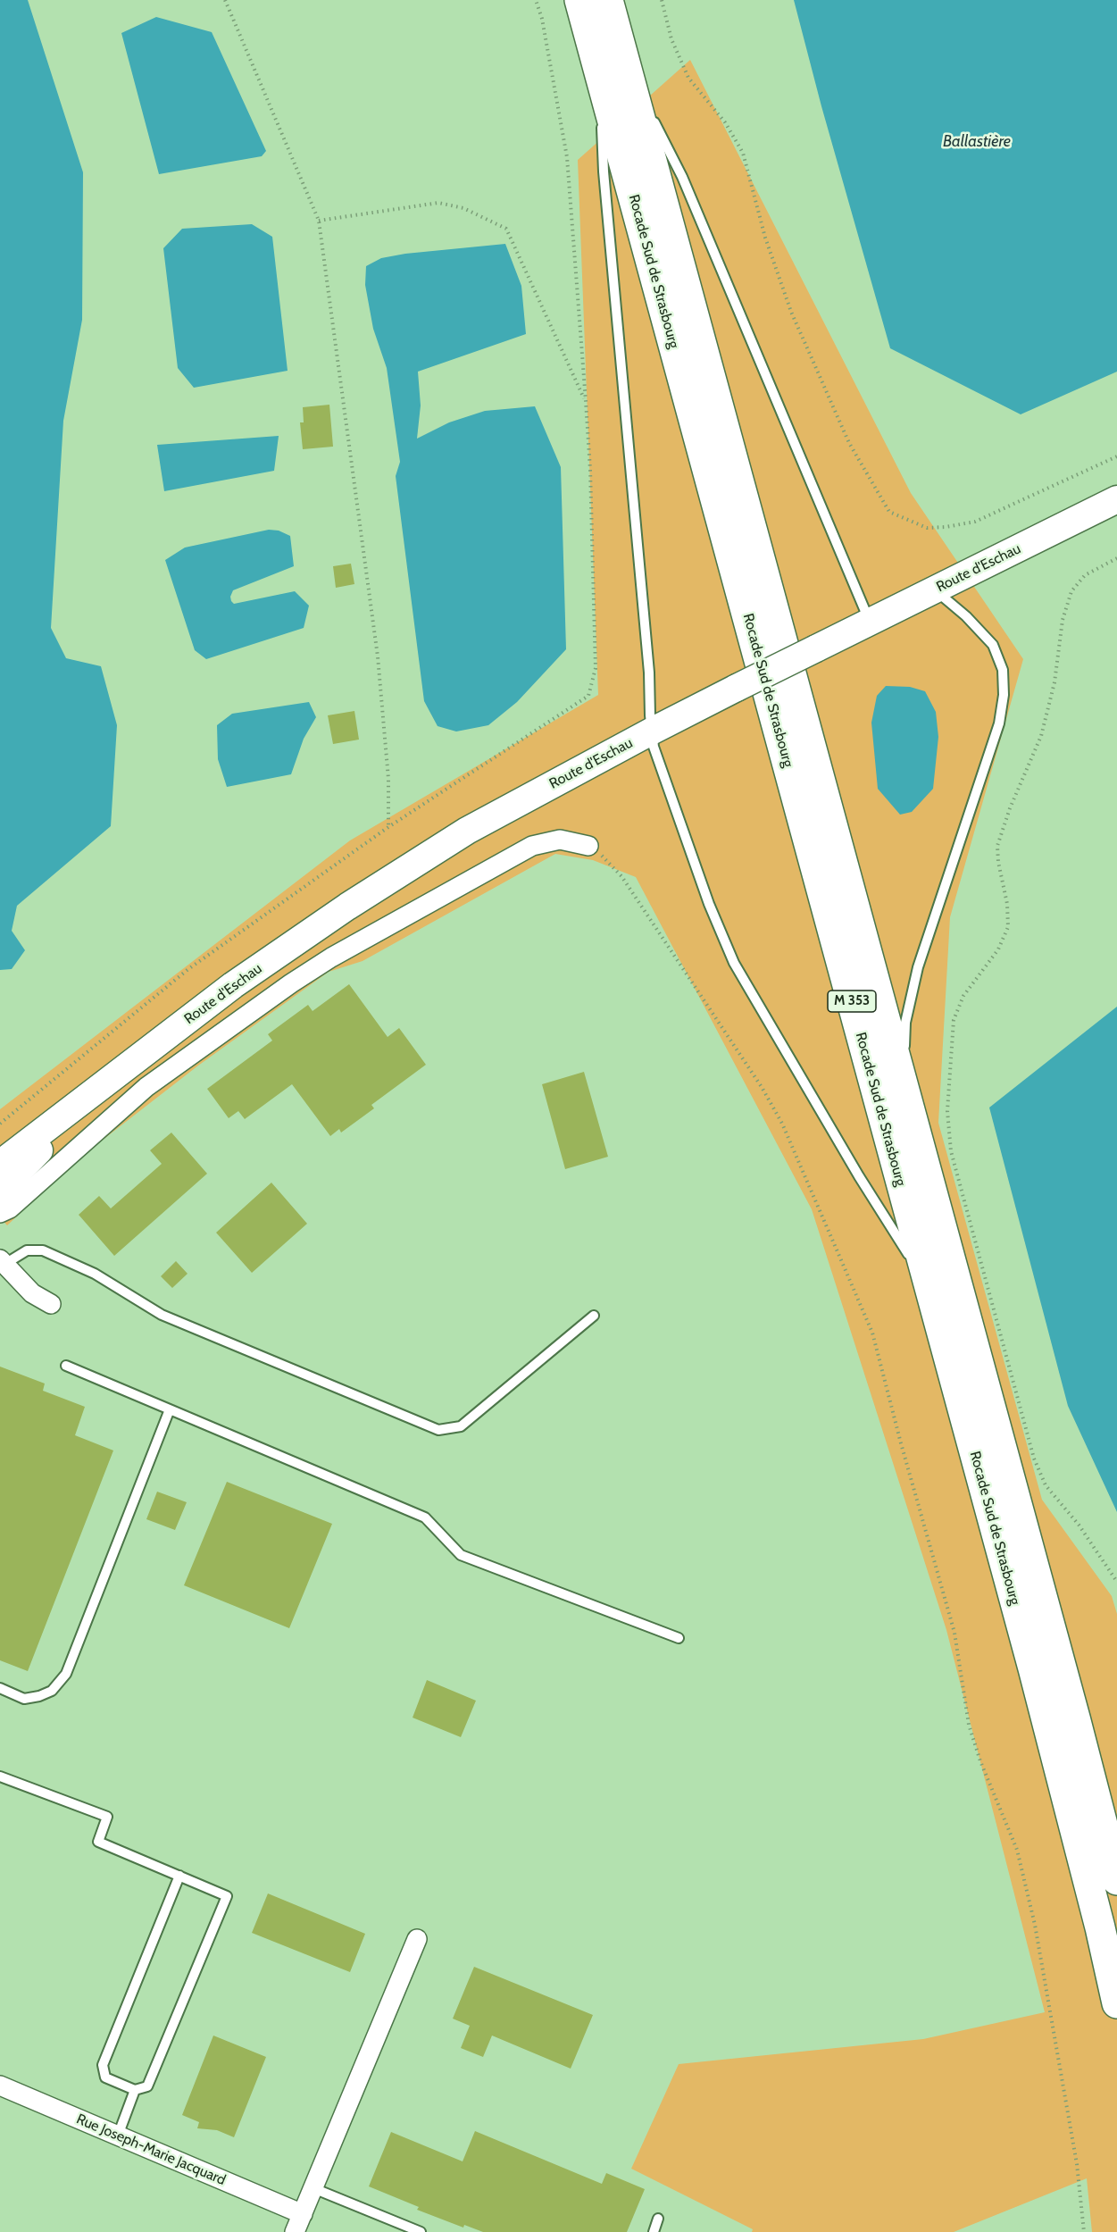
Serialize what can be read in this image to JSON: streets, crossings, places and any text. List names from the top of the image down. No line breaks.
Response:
{"streets":{"highway":["Rocade Sud de Strasbourg","M 353"],"main road":["Route d'Eschau"],"street":["Rue Joseph-Marie Jacquard"]},"water":["Ballastière"]}
